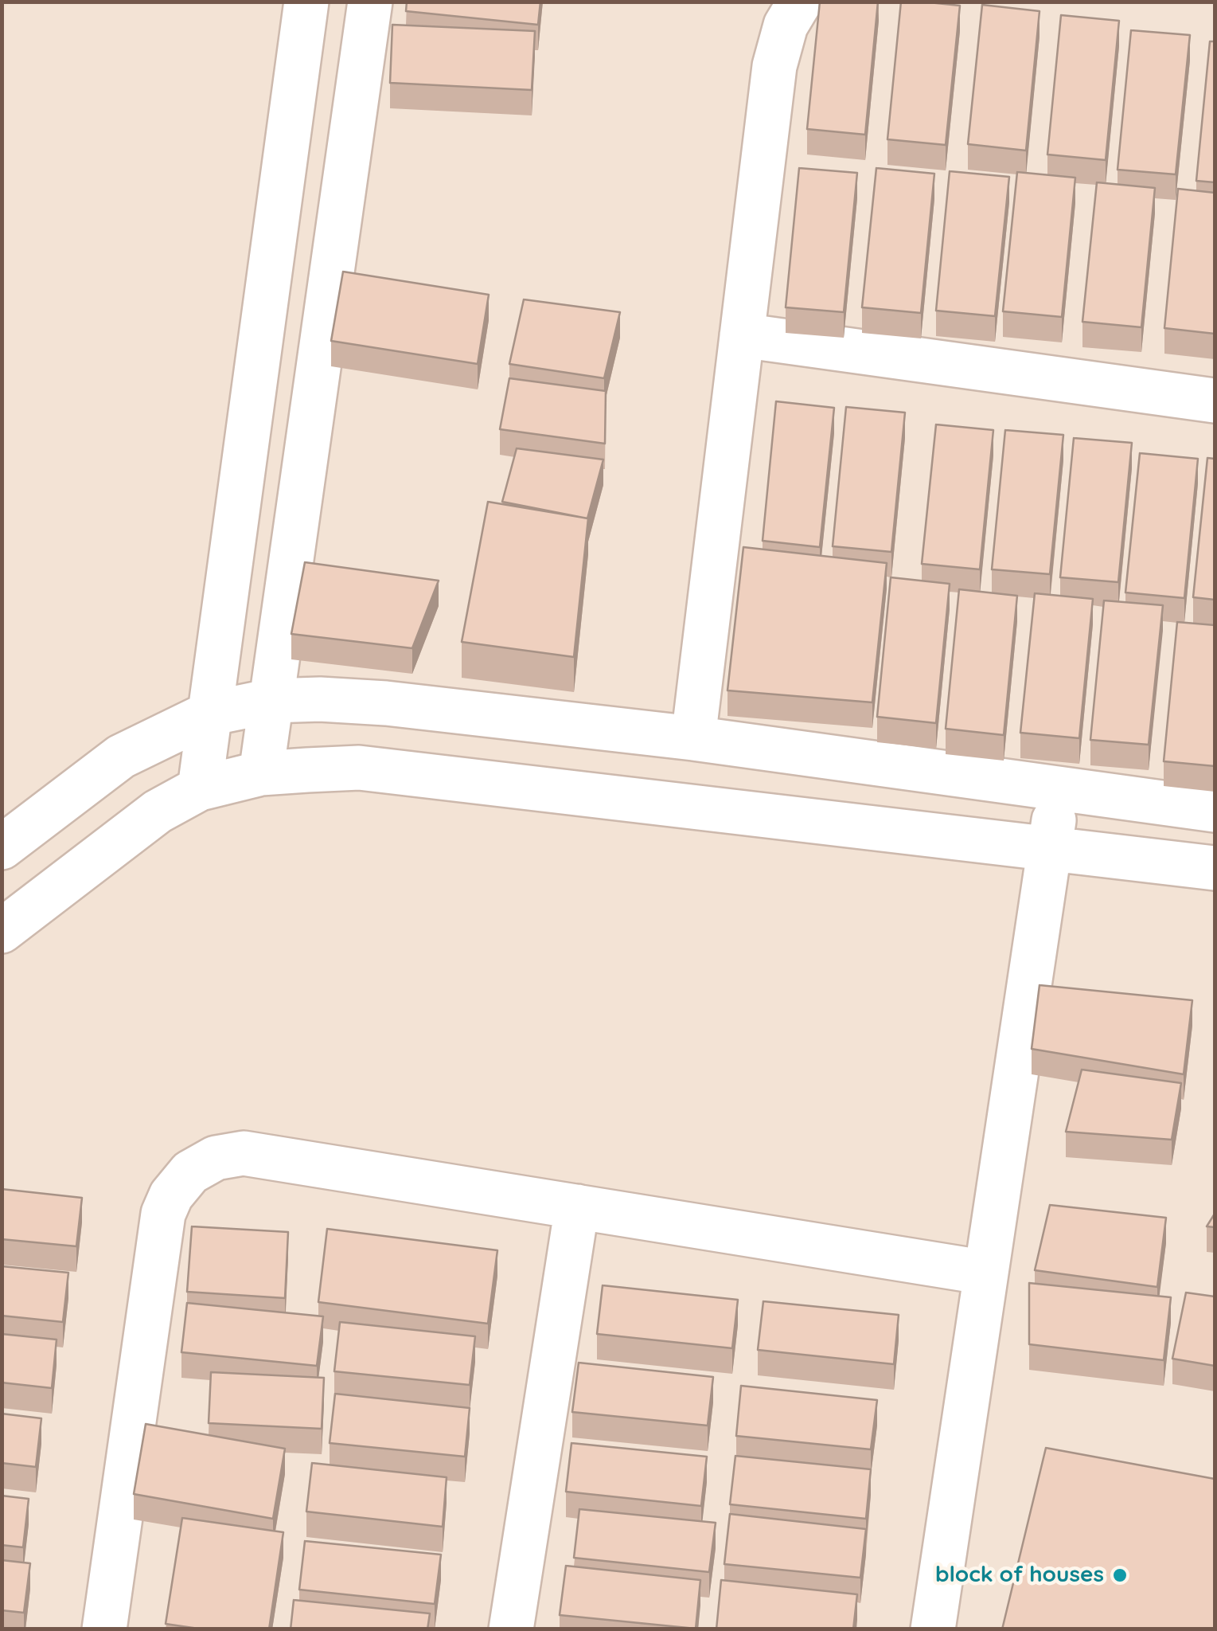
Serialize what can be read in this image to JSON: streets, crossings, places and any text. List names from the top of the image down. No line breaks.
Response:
{"places":["block of houses"]}
